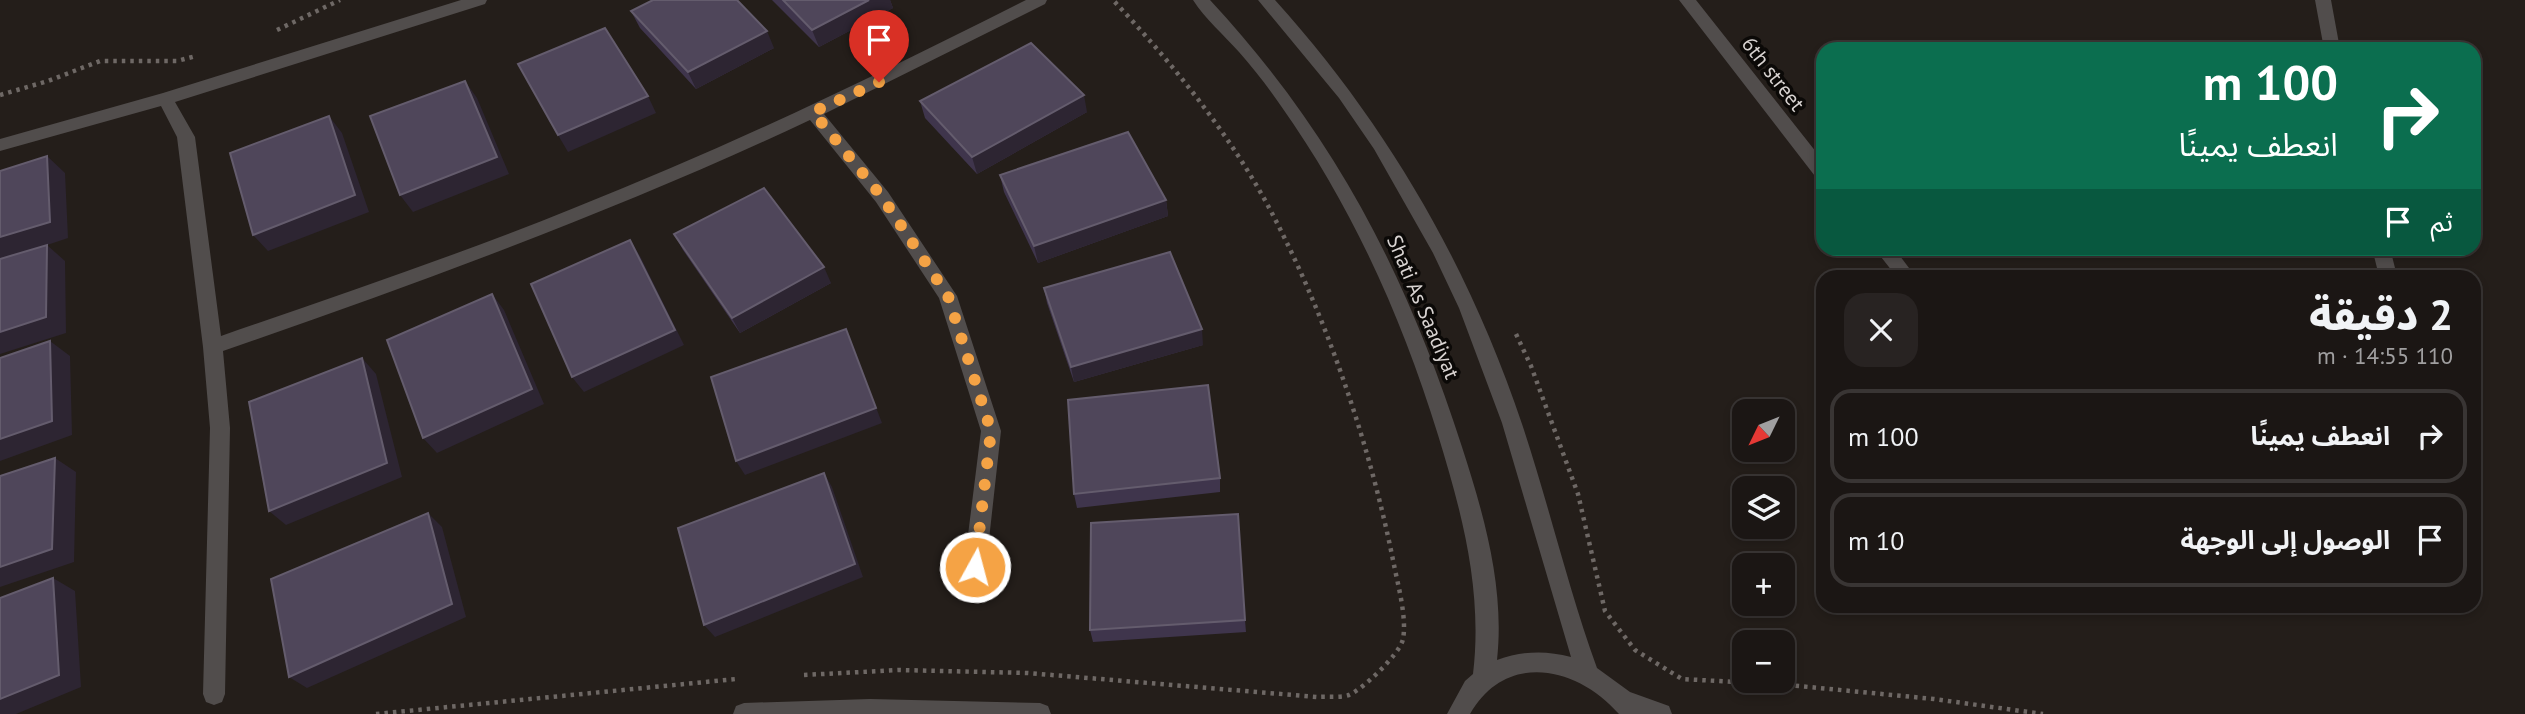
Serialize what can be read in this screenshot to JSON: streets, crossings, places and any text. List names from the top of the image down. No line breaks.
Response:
{"streets":{"street":["6th street","Shati As Saadiyat"]},"north":"bottom left","page":{"turn":["100 m","انعطف يمينًا"],"then":"ثم","heading":["2 دقيقة","110 m · 14:55"],"list":[{"name":"انعطف يمينًا","value":"100 m"},{"name":"الوصول إلى الوجهة","value":"10 m"}],"map_buttons":["+","−"]}}
